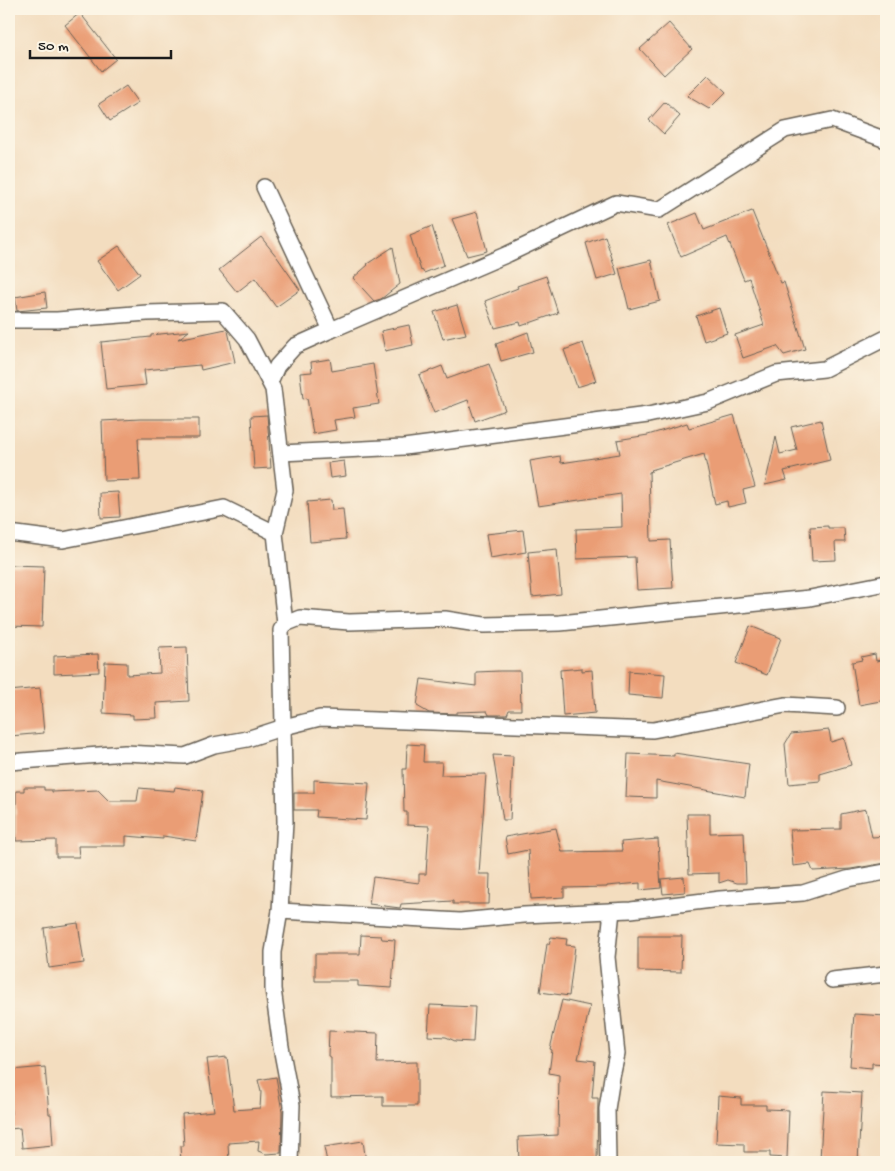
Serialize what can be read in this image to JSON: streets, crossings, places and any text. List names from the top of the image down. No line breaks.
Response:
{"scale_bar":"50 m"}
